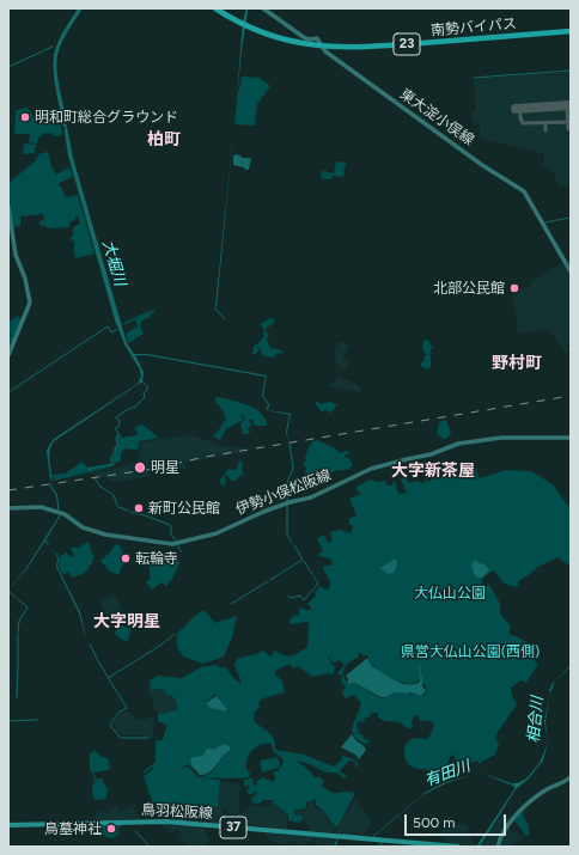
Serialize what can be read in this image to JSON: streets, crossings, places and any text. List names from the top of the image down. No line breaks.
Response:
{"streets":{"highway":["南勢バイパス","23"],"main road":["東大淀小俣線","伊勢小俣松阪線","鳥羽松阪線","37"]},"crossings":[["南勢バイパス","東大淀小俣線"]],"districts":["柏町","野村町","大字新茶屋","大字明星"],"water":["大堀川","相合川","有田川"],"parks":["大仏山公園","県営大仏山公園(西側)"],"places":["明和町総合グラウンド","北部公民館","明星","新町公民館","転輪寺","鳥墓神社"],"scale_bar":"500 m"}
